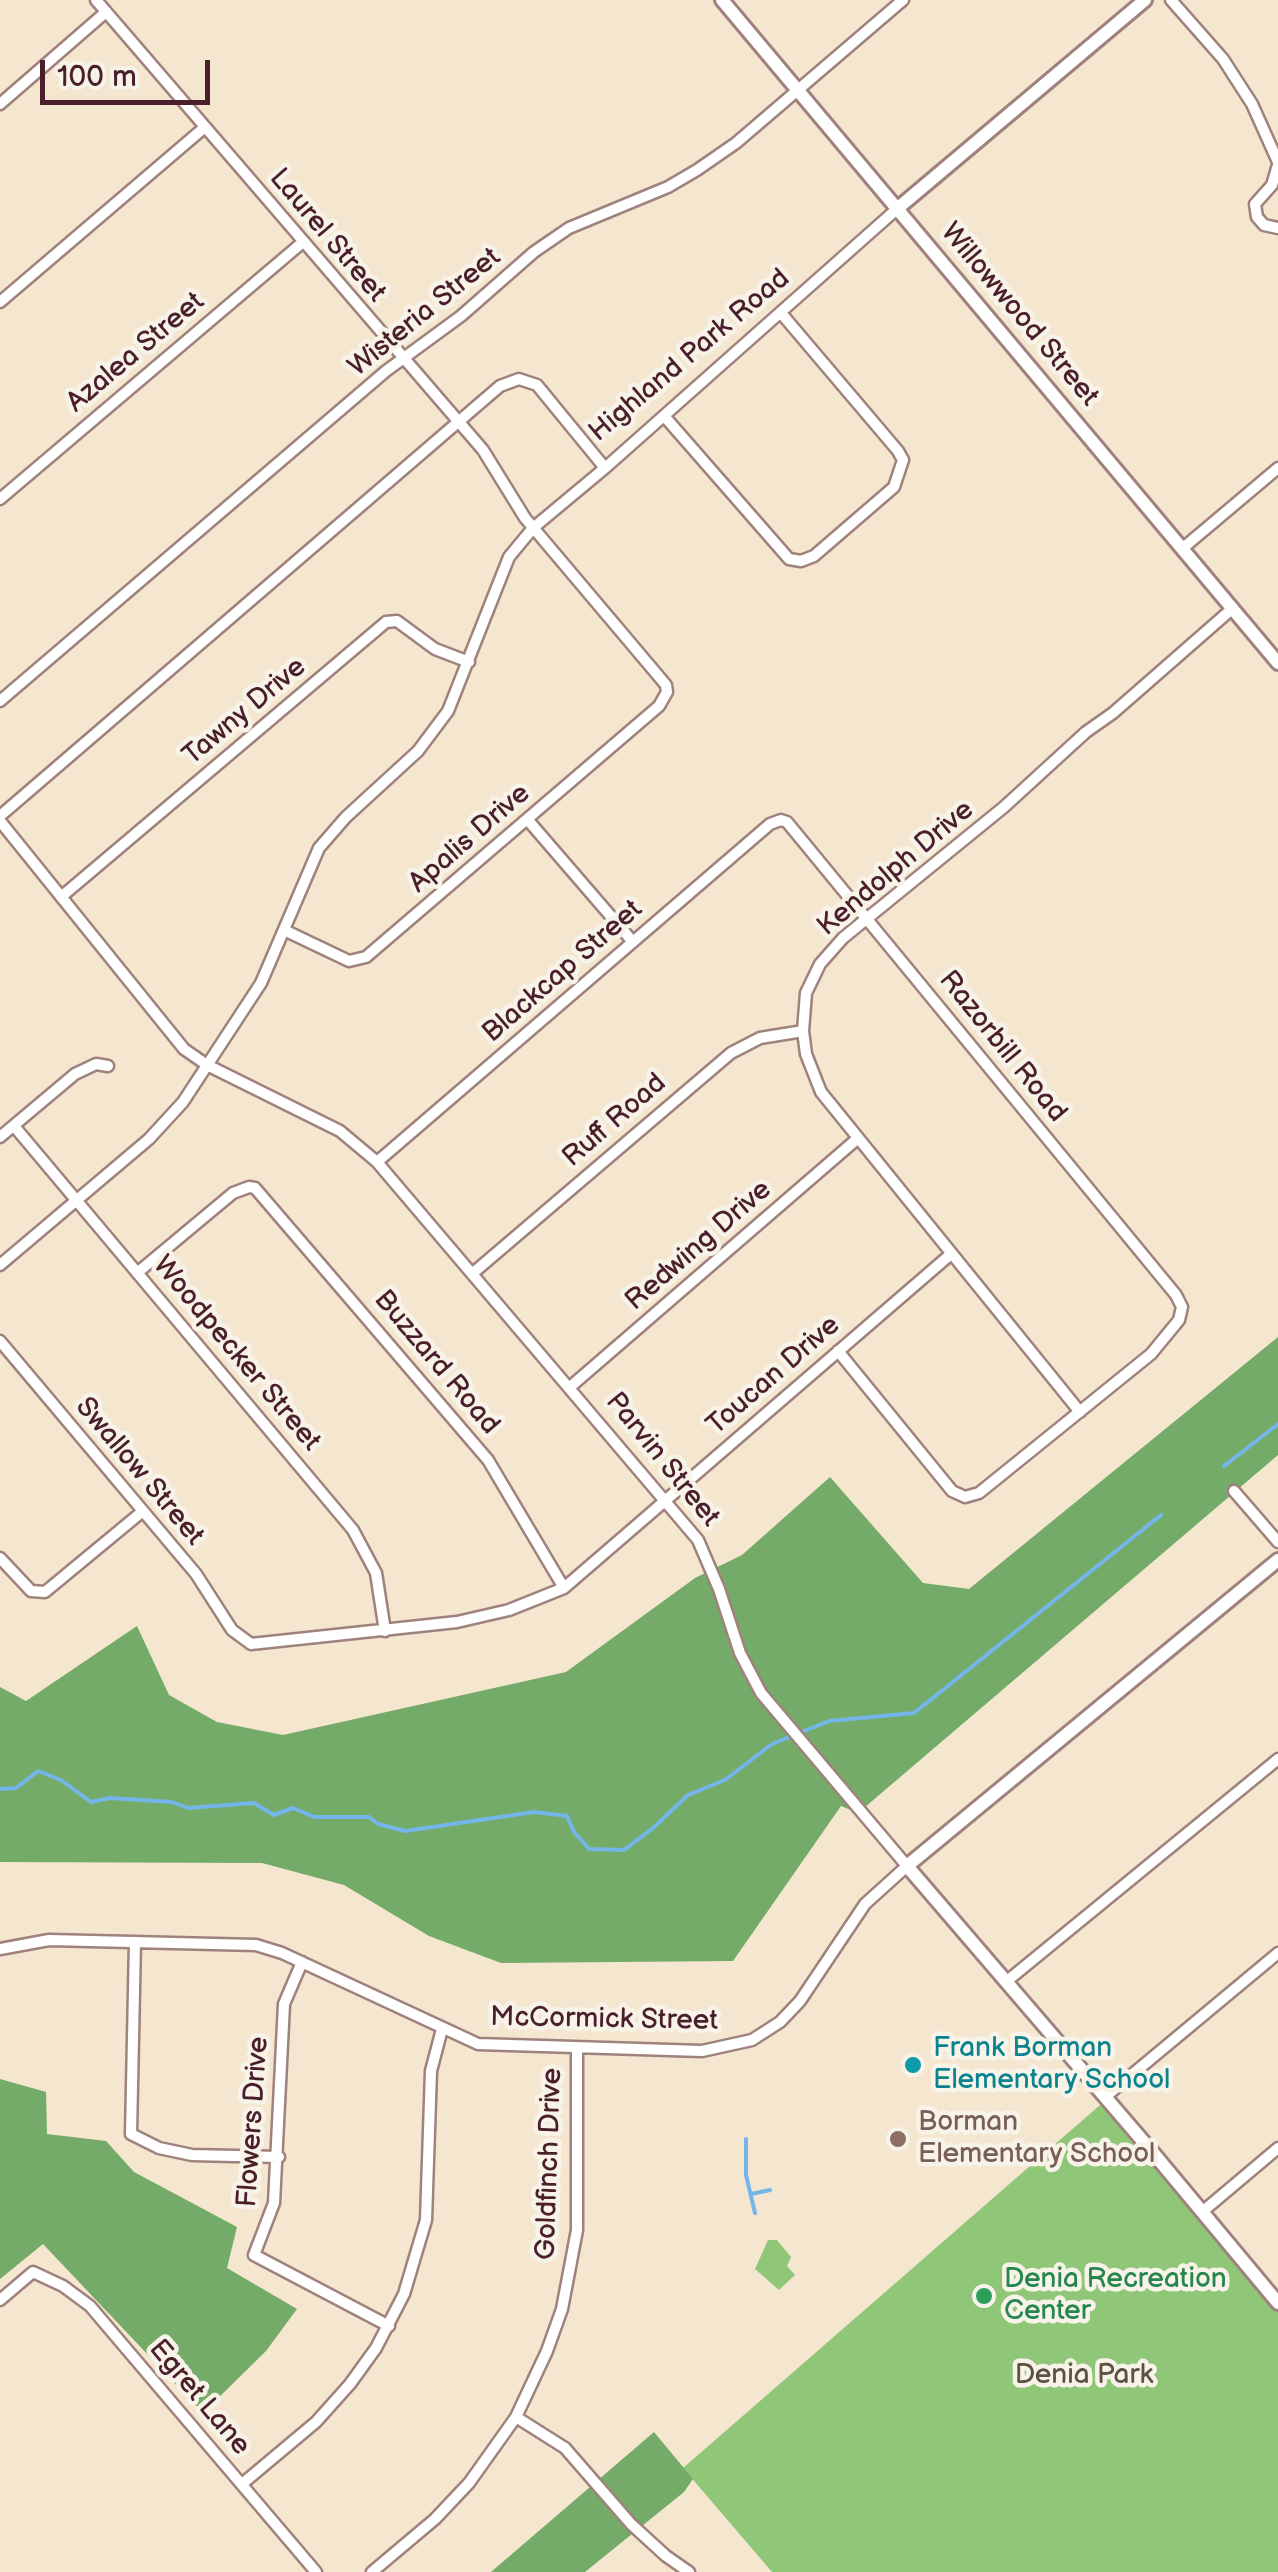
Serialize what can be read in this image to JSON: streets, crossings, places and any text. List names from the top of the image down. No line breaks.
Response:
{"streets":{"street":["Laurel Street","Wisteria Street","Willowwood Street","Azalea Street","Highland Park Road","Tawny Drive","Apalis Drive","Kendolph Drive","Blackcap Street","Razorbill Road","Ruff Road","Redwing Drive","Woodpecker Street","Buzzard Road","Toucan Drive","Parvin Street","Swallow Street","McCormick Street","Flowers Drive","Goldfinch Drive","Egret Lane"]},"crossings":[["Laurel Street","Wisteria Street"],["Laurel Street","Azalea Street"],["Laurel Street","Highland Park Road"],["Laurel Street","Apalis Drive"],["Wisteria Street","Willowwood Street"],["Willowwood Street","Highland Park Road"],["Willowwood Street","Kendolph Drive"],["Highland Park Road","Parvin Street"],["Tawny Drive","Parvin Street"],["Kendolph Drive","Razorbill Road"],["Kendolph Drive","Ruff Road"],["Kendolph Drive","Redwing Drive"],["Kendolph Drive","Toucan Drive"],["Blackcap Street","Razorbill Road"],["Blackcap Street","Parvin Street"],["Ruff Road","Parvin Street"],["Redwing Drive","Parvin Street"],["Woodpecker Street","Buzzard Road"],["Woodpecker Street","Toucan Drive"],["Buzzard Road","Toucan Drive"],["Toucan Drive","Parvin Street"],["Toucan Drive","Swallow Street"],["Parvin Street","McCormick Street"],["McCormick Street","Flowers Drive"],["McCormick Street","Goldfinch Drive"]],"parks":["Denia Park"],"places":["Frank Borman Elementary School","Borman Elementary School","Denia Recreation Center"],"scale_bar":"100 m"}
